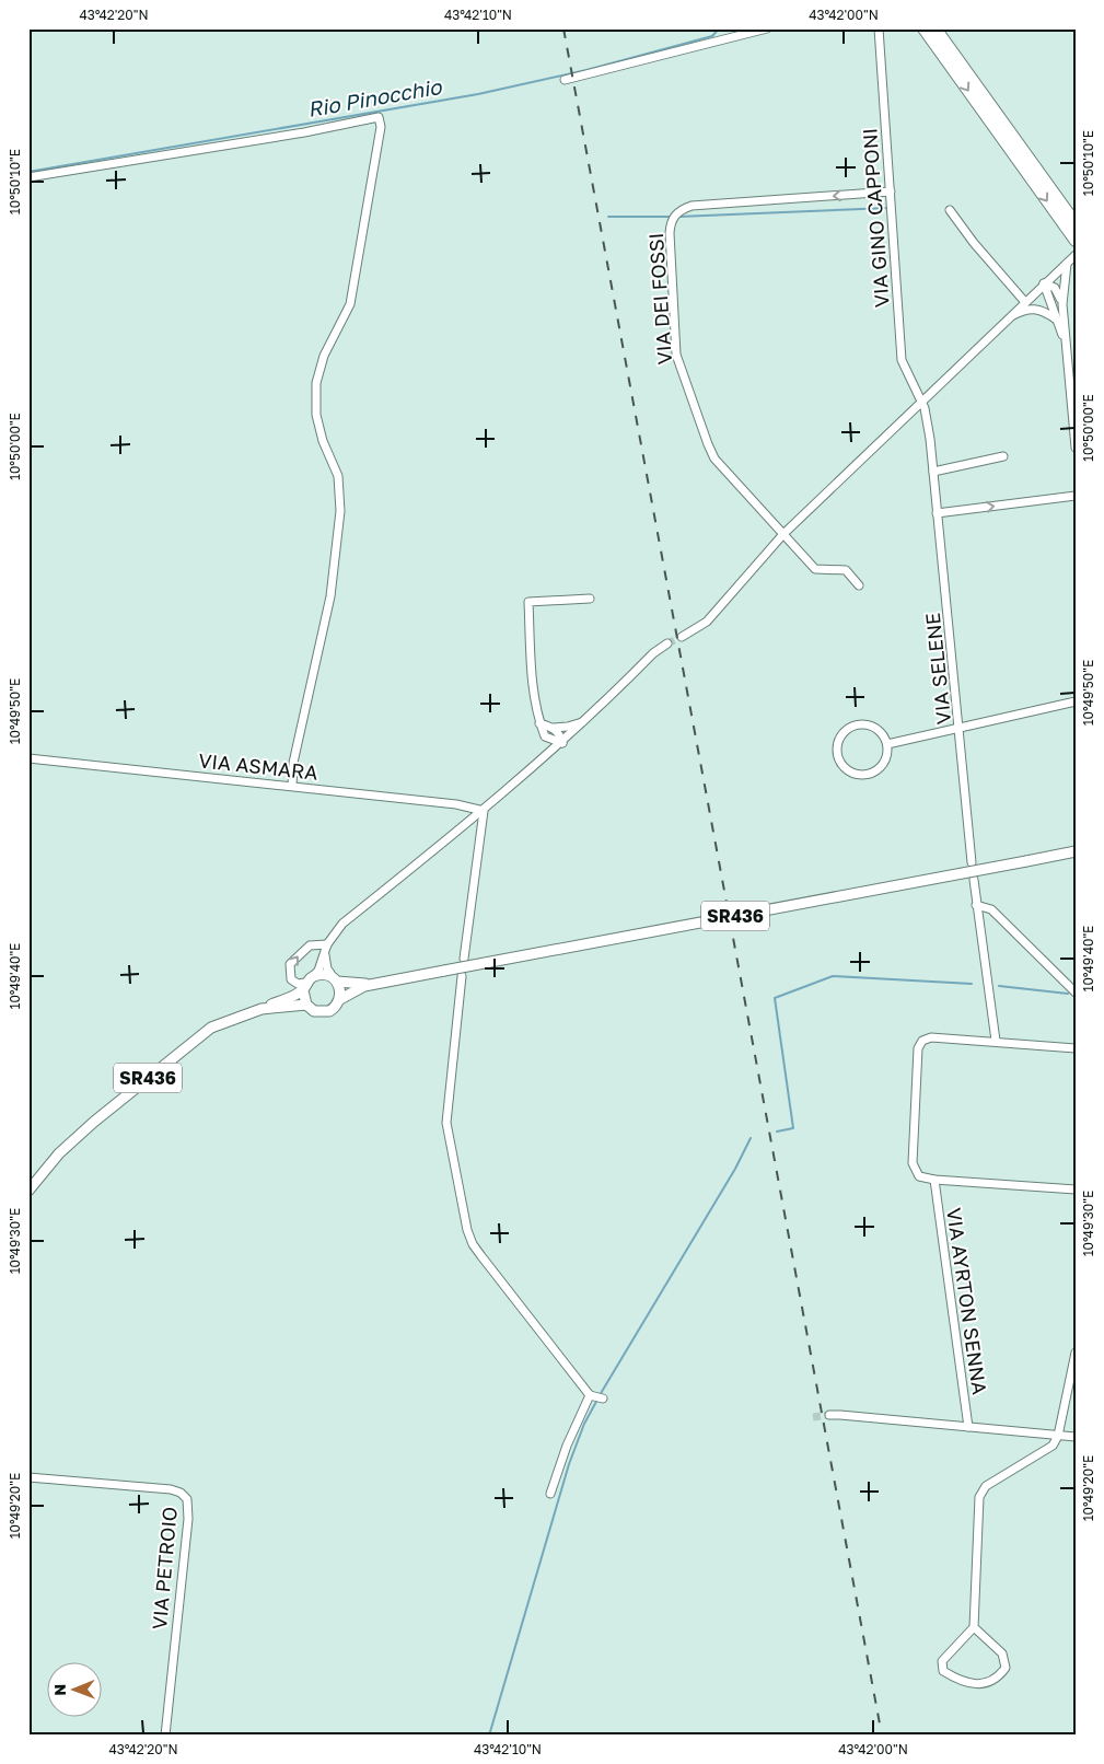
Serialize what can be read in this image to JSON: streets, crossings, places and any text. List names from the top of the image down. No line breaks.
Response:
{"streets":{"main road":["SR436"],"street":["VIA GINO CAPPONI","VIA DEI FOSSI","VIA SELENE","VIA ASMARA","VIA AYRTON SENNA","VIA PETROIO"]},"crossings":[["VIA GINO CAPPONI","VIA DEI FOSSI"],["VIA GINO CAPPONI","VIA SELENE"]],"water":["Rio Pinocchio"],"north":"left","coordinates":["43°42'20\"N","43°42'10\"N","43°42'00\"N","10°50'10\"E","10°50'00\"E","10°49'50\"E","10°49'40\"E","10°49'30\"E","10°49'20\"E"]}
